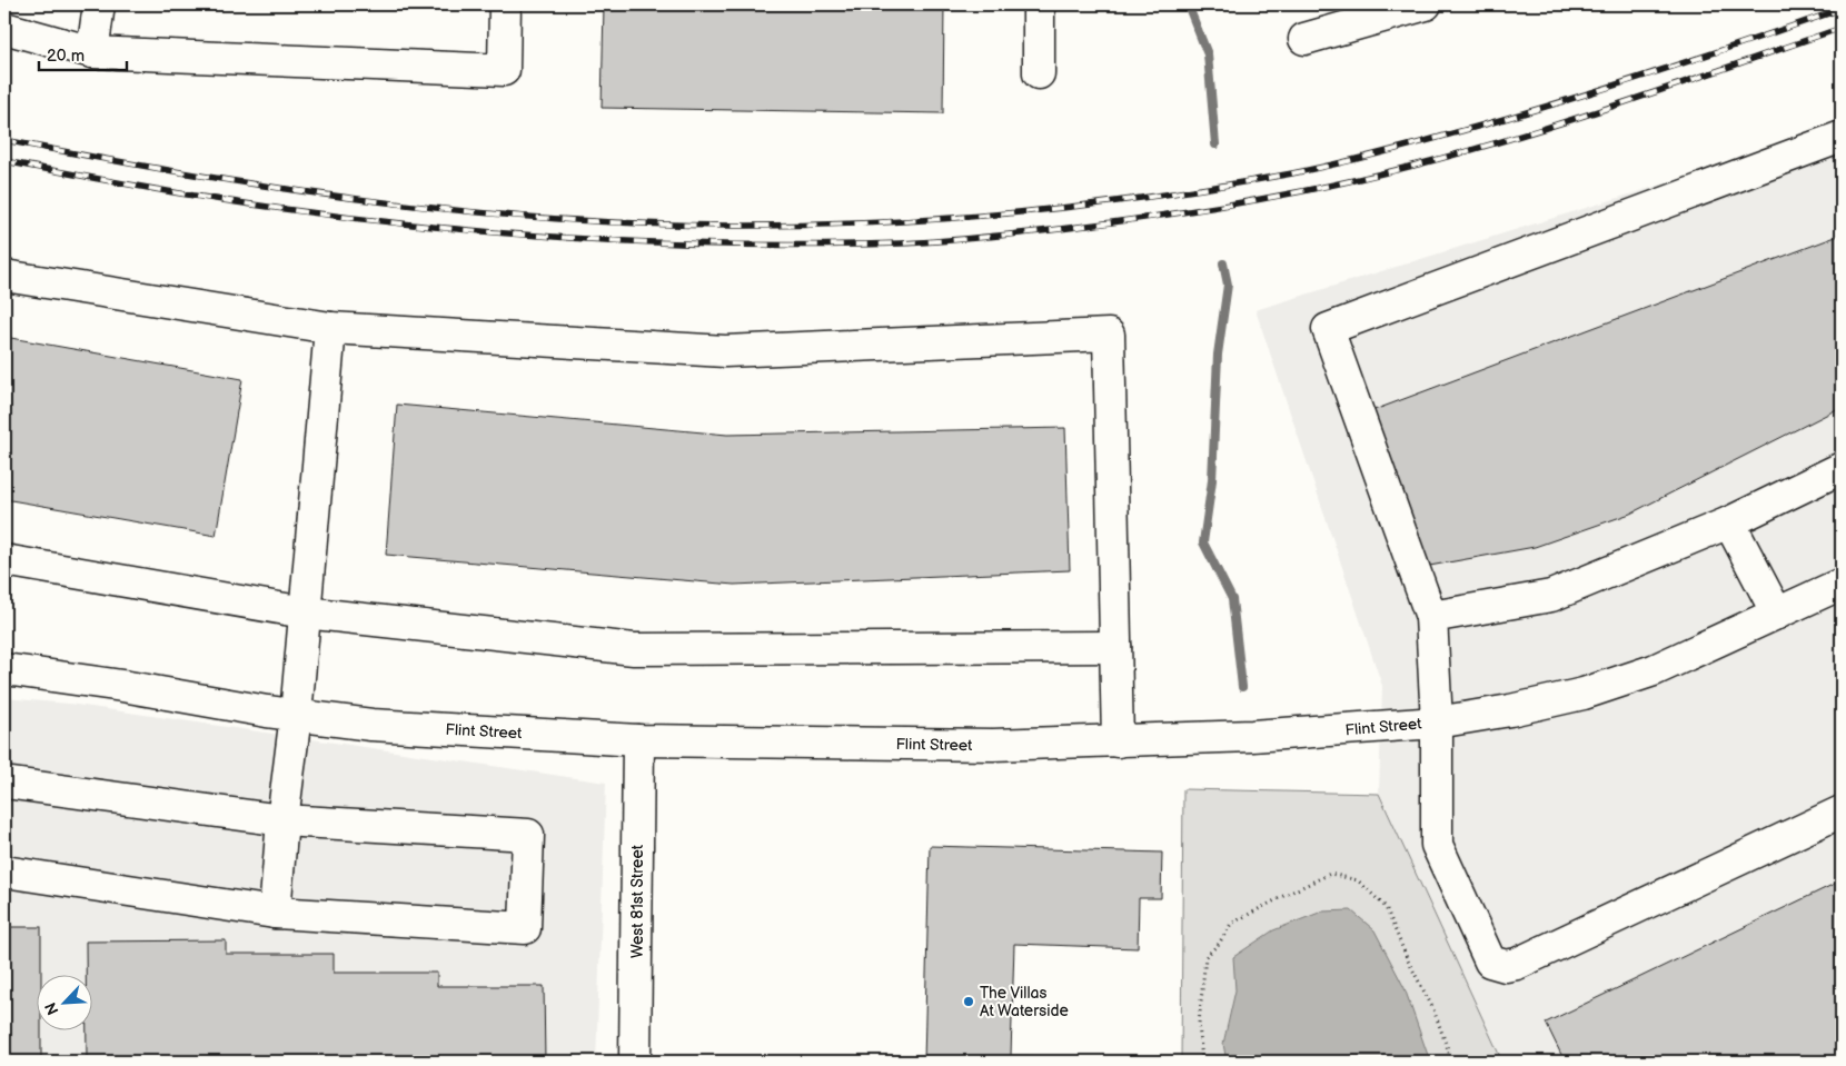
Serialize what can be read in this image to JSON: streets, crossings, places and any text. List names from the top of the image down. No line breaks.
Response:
{"streets":{"street":["Flint Street","West 81st Street"]},"crossings":[["Flint Street","West 81st Street"]],"places":["The Villas At Waterside"],"scale_bar":"20 m","north":"bottom left"}
